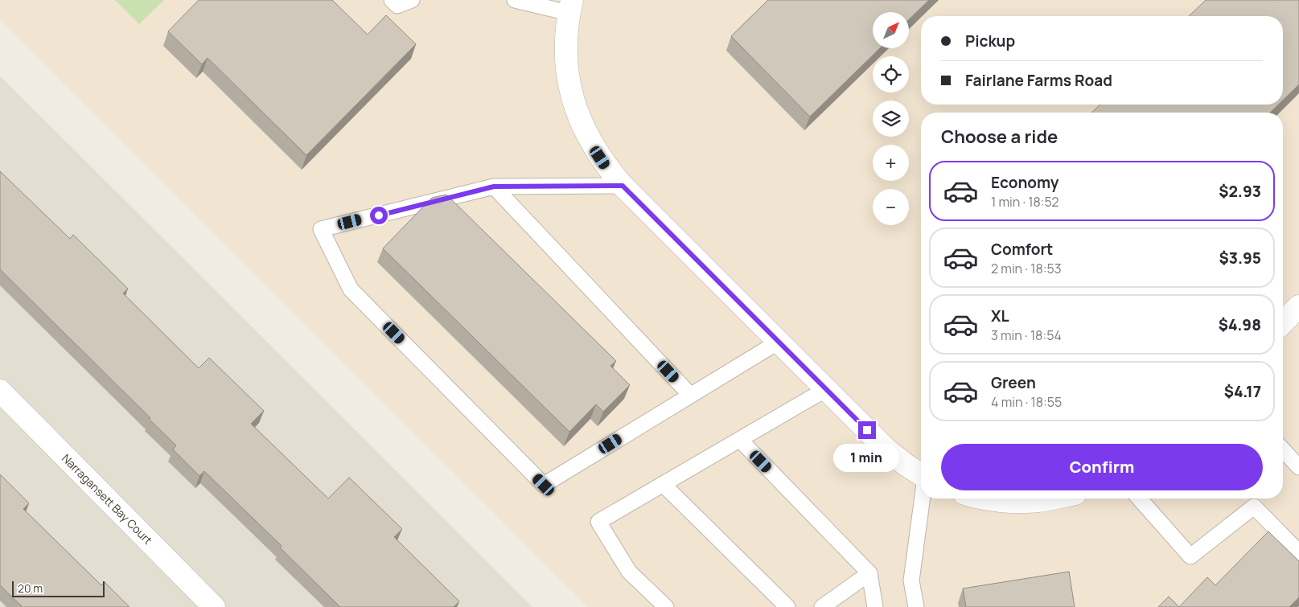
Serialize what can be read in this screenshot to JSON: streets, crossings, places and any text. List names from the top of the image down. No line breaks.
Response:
{"streets":{"street":["Narragansett Bay Court"]},"scale_bar":"20 m","north":"top right","page":{"map_buttons":["+","−"],"banner":["Pickup","Fairlane Farms Road"],"heading":"Choose a ride","list":[{"name":"Economy","note":"1 min · 18:52","value":"$2.93"},{"name":"Comfort","note":"2 min · 18:53","value":"$3.95"},{"name":"XL","note":"3 min · 18:54","value":"$4.98"},{"name":"Green","note":"4 min · 18:55","value":"$4.17"}],"buttons":"Confirm","bubble":"1 min","scale":"20 m"}}
